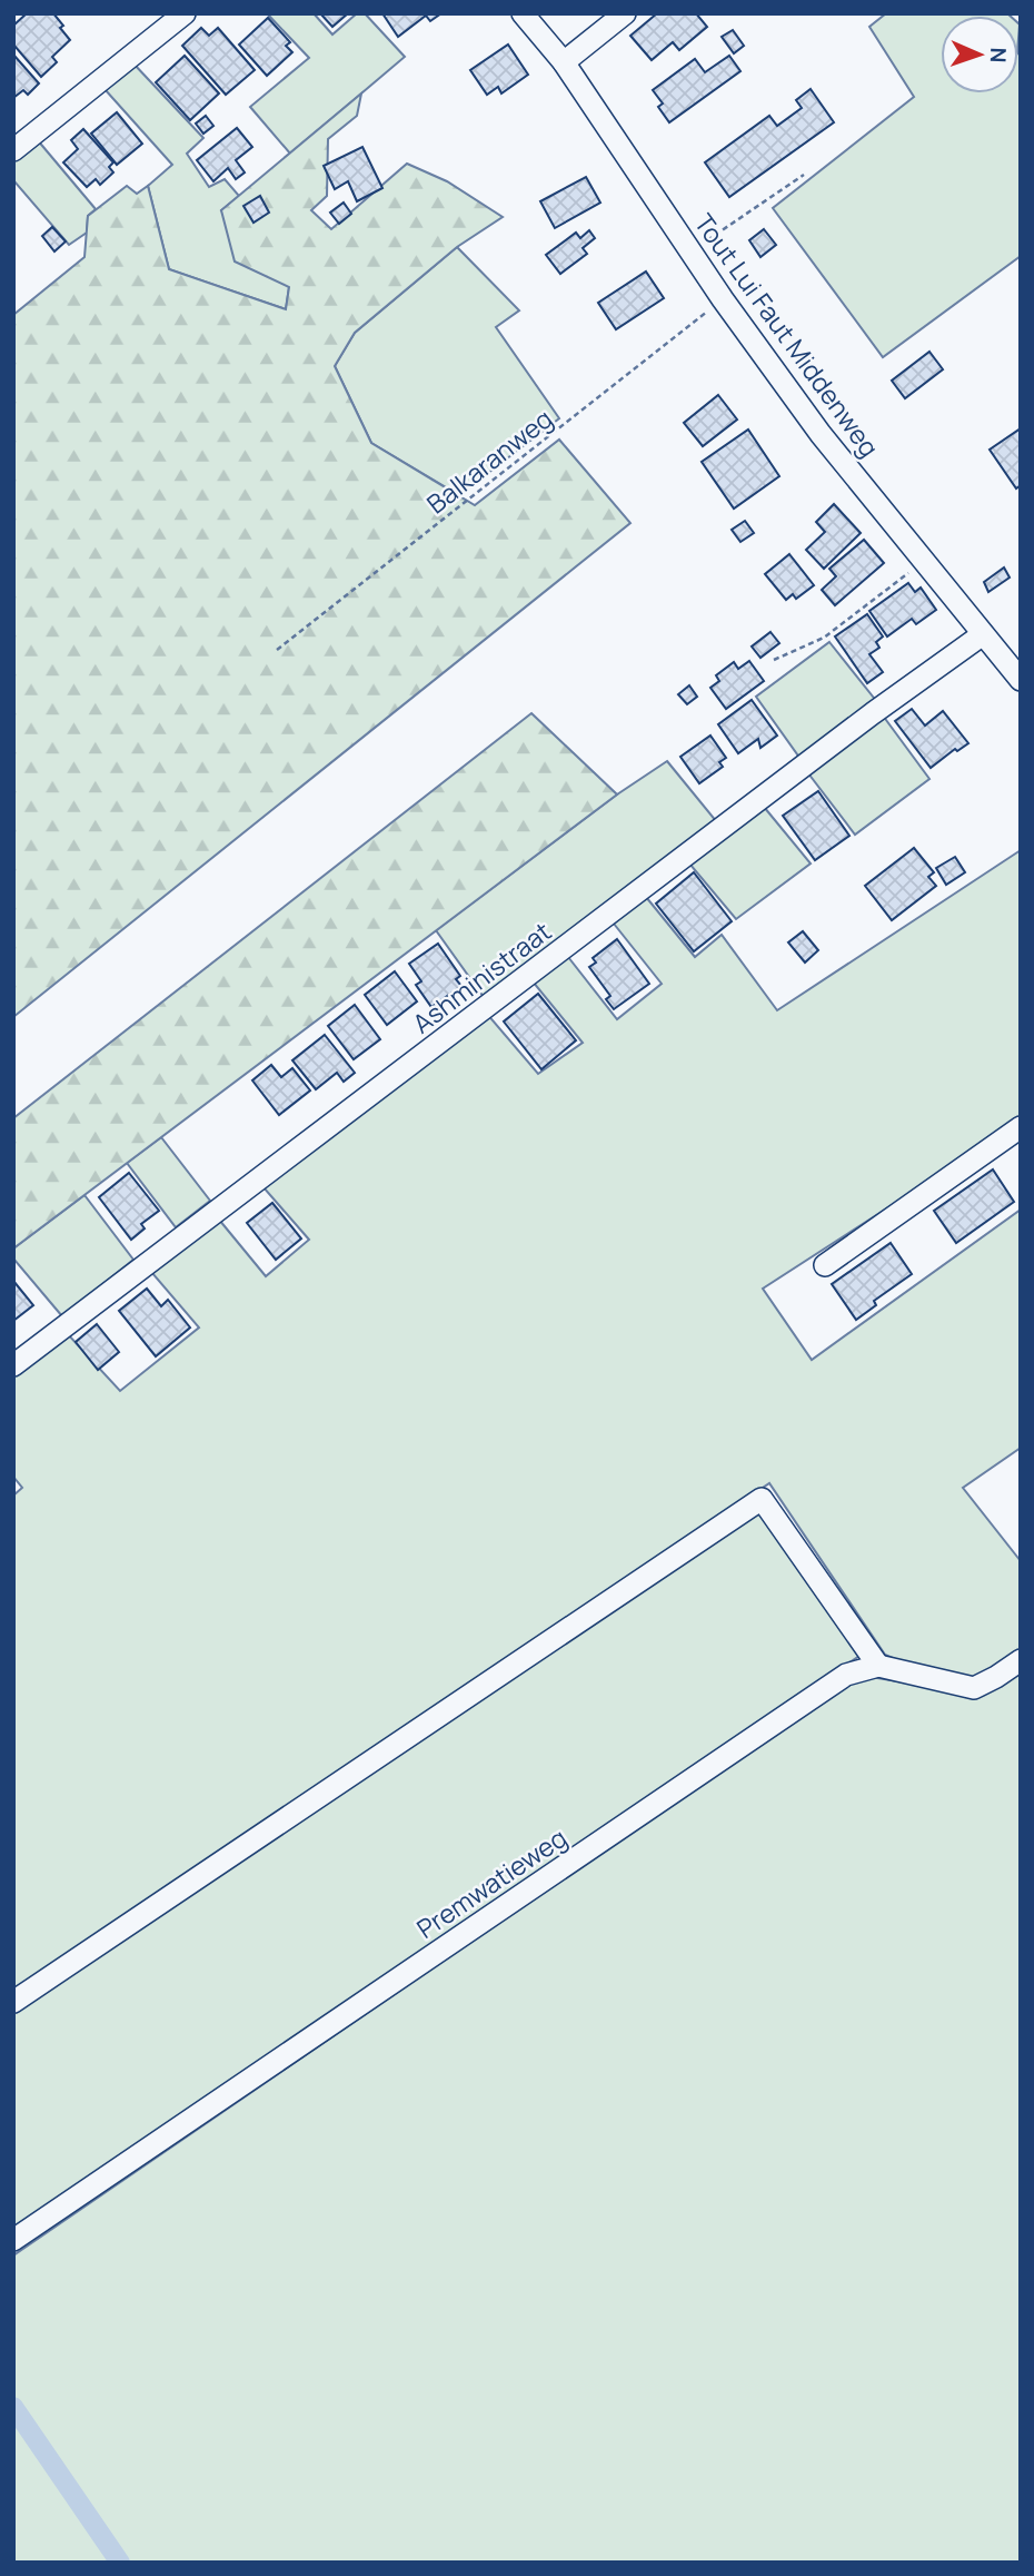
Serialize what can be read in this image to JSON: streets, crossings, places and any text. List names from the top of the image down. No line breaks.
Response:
{"streets":{"street":["Tout Lui Faut Middenweg","Ashministraat","Premwatieweg"],"path":["Balkaranweg"]},"crossings":[["Tout Lui Faut Middenweg","Balkaranweg"],["Tout Lui Faut Middenweg","Ashministraat"]],"north":"right"}
